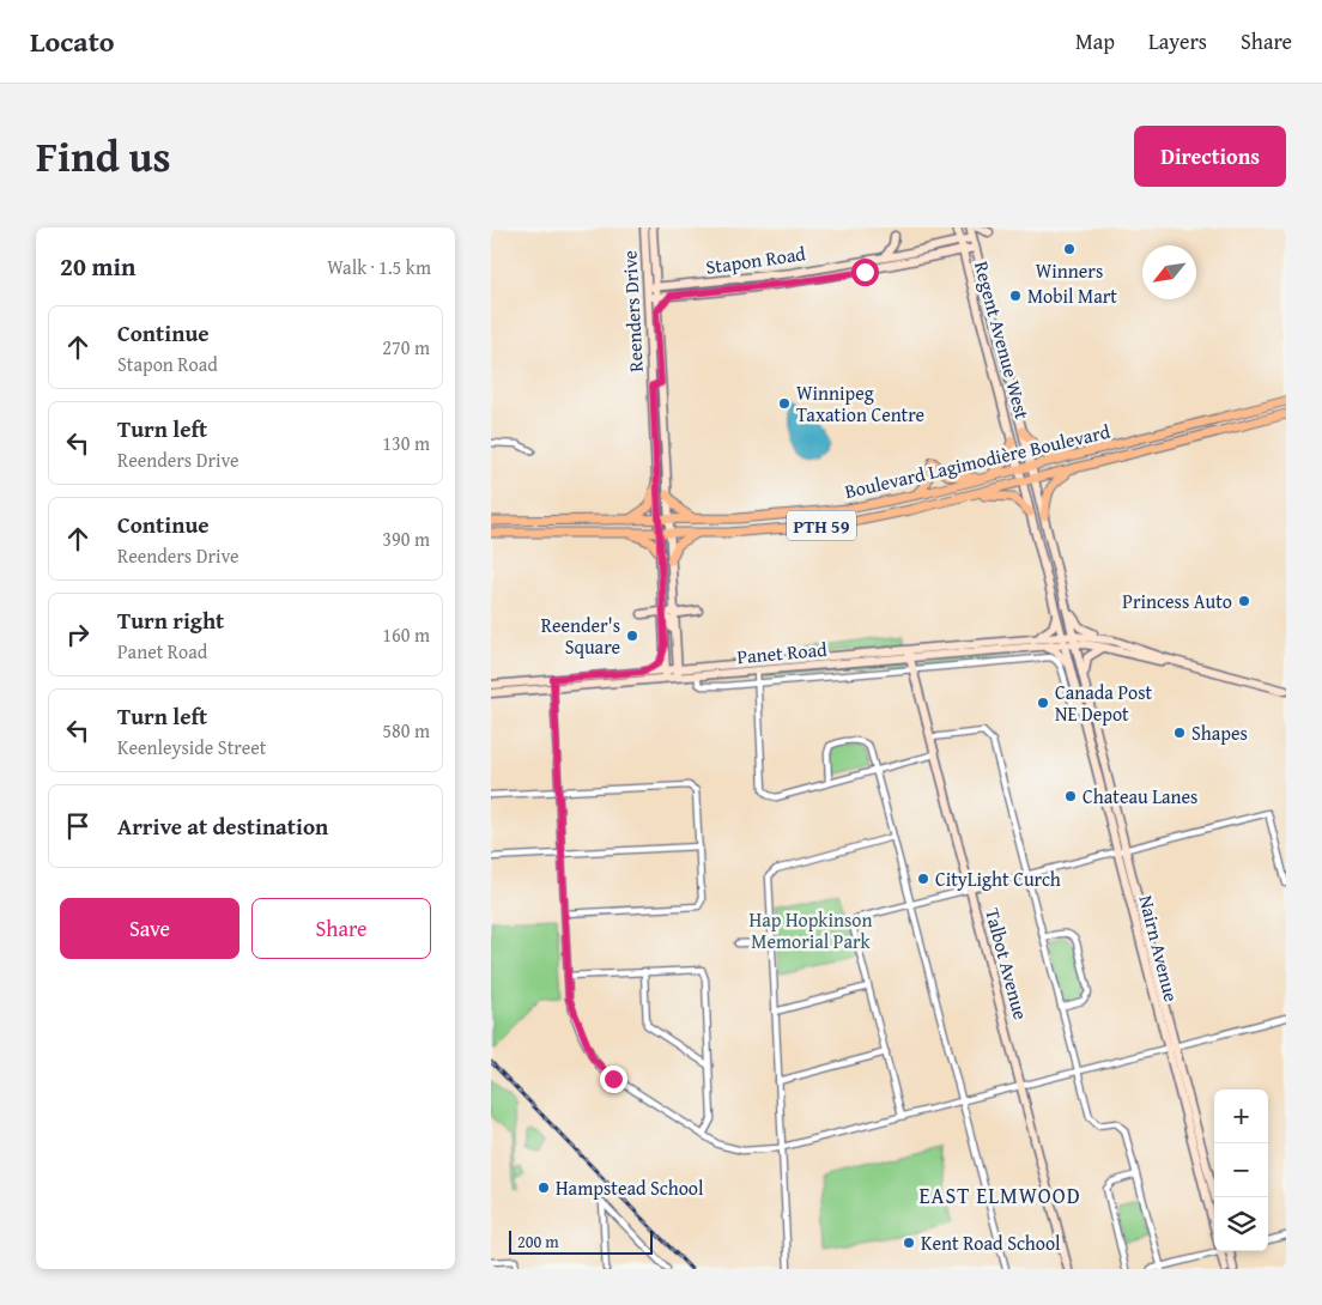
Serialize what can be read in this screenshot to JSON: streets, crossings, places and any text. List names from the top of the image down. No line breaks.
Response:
{"streets":{"main road":["Boulevard Lagimodière Boulevard","PTH 59"],"street":["Stapon Road","Reenders Drive","Regent Avenue West","Panet Road","Nairn Avenue","Talbot Avenue"]},"crossings":[["Stapon Road","Reenders Drive"],["Stapon Road","Regent Avenue West"],["Reenders Drive","Boulevard Lagimodière Boulevard"],["Reenders Drive","Panet Road"],["Regent Avenue West","Boulevard Lagimodière Boulevard"],["Regent Avenue West","Panet Road"],["Regent Avenue West","Nairn Avenue"],["Panet Road","Nairn Avenue"],["Panet Road","Talbot Avenue"]],"districts":["EAST ELMWOOD"],"parks":["Hap Hopkinson Memorial Park"],"places":["Winners","Mobil Mart","Winnipeg Taxation Centre","Princess Auto","Reender's Square","Canada Post NE Depot","Shapes","Chateau Lanes","CityLight Curch","Hampstead School","Kent Road School"],"scale_bar":"200 m","north":"bottom left","page":{"header":"Locato","nav":["Map","Layers","Share"],"title":"Find us","buttons":["Directions",["Save","Share"]],"heading":["20 min","Walk · 1.5 km"],"list":[["Continue","Stapon Road","270 m"],["Turn left","Reenders Drive","130 m"],["Continue","Reenders Drive","390 m"],["Turn right","Panet Road","160 m"],["Turn left","Keenleyside Street","580 m"],"Arrive at destination"],"map_buttons":["+","−"],"scale":"200 m"}}
